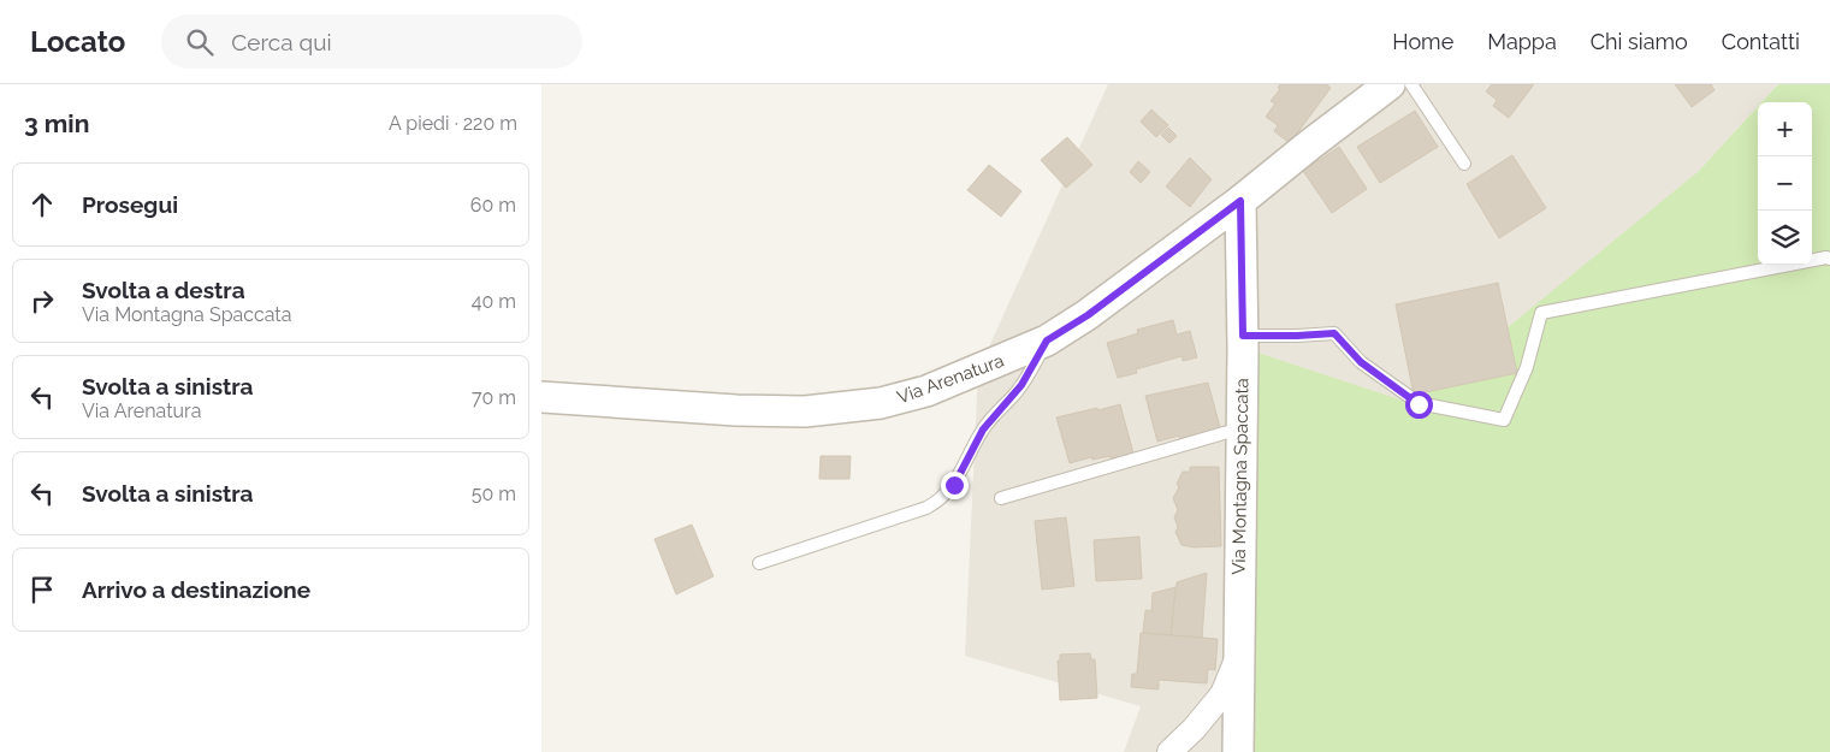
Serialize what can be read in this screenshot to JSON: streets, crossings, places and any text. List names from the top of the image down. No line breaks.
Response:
{"streets":{"street":["Via Arenatura","Via Montagna Spaccata"]},"crossings":[["Via Arenatura","Via Montagna Spaccata"]],"page":{"header":"Locato","search":"Cerca qui","nav":["Home","Mappa","Chi siamo","Contatti"],"heading":["3 min","A piedi · 220 m"],"map_buttons":["+","−"],"list":[["Prosegui","60 m"],["Svolta a destra","Via Montagna Spaccata","40 m"],["Svolta a sinistra","Via Arenatura","70 m"],["Svolta a sinistra","50 m"],"Arrivo a destinazione"]}}
